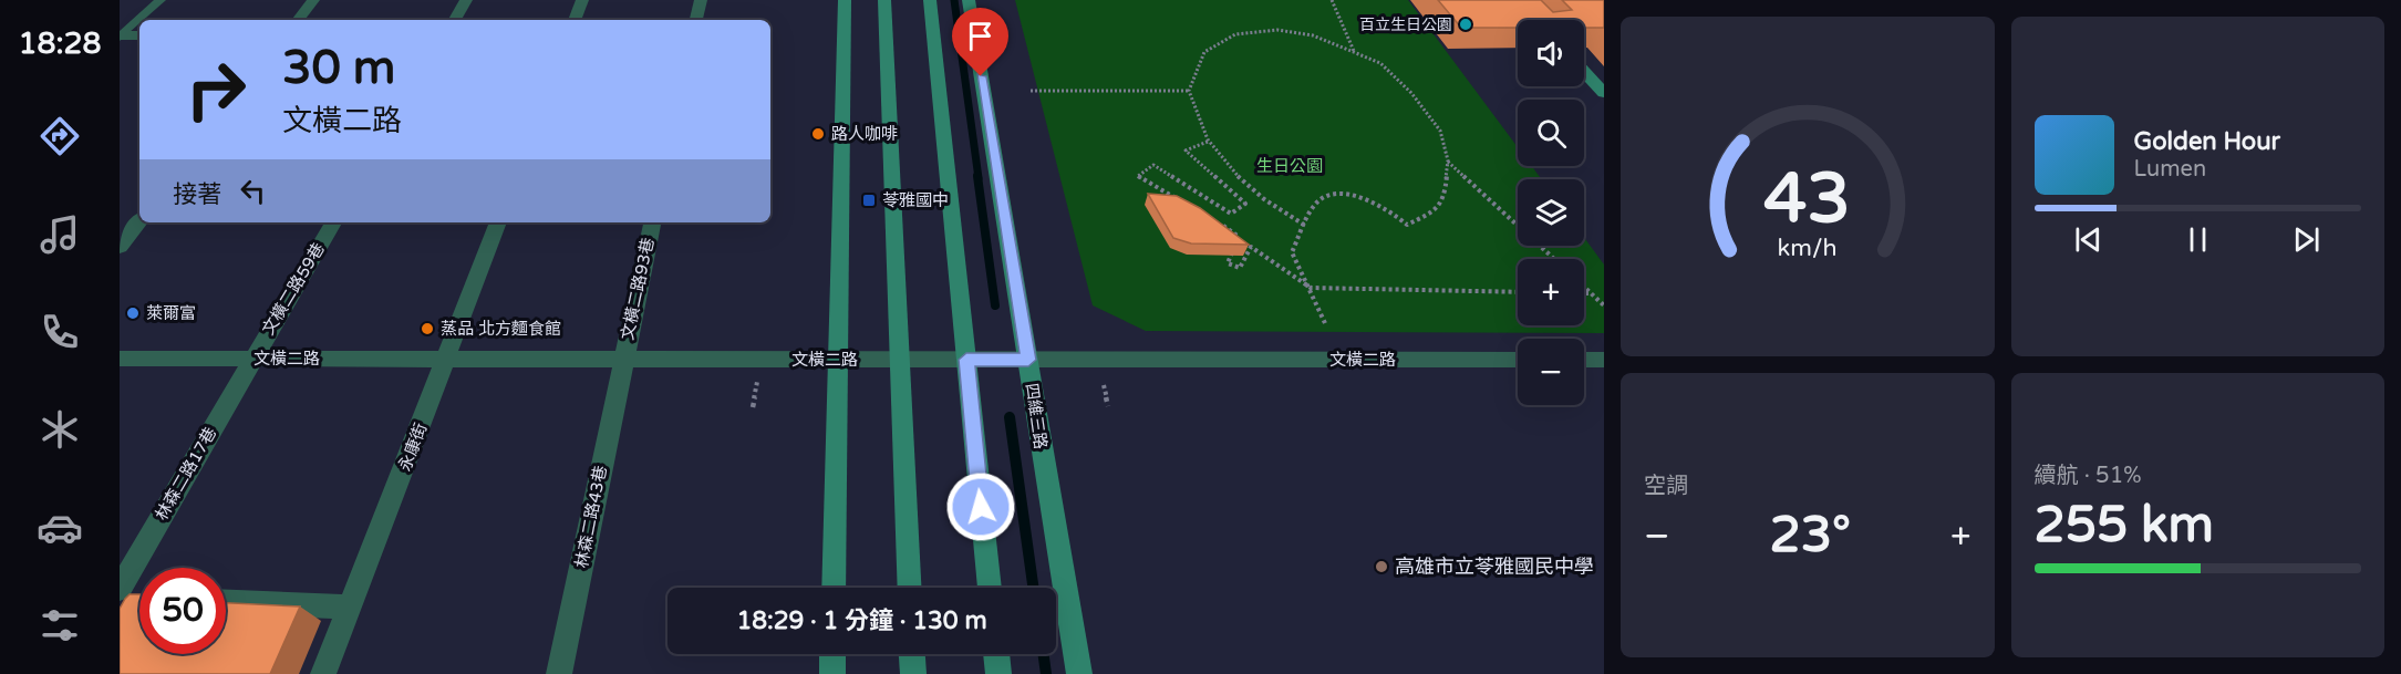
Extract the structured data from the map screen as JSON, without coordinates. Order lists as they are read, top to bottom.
{
  "streets": {
    "street": [
      "文橫二路59巷",
      "文橫二路93巷",
      "文橫二路",
      "四維三路",
      "永康街",
      "林森二路17巷",
      "林森二路43巷"
    ]
  },
  "crossings": [
    ["文橫二路59巷", "文橫二路"],
    ["文橫二路59巷", "林森二路17巷"],
    ["文橫二路93巷", "文橫二路"],
    ["文橫二路93巷", "林森二路43巷"],
    ["文橫二路", "四維三路"],
    ["文橫二路", "永康街"],
    ["文橫二路", "林森二路17巷"],
    ["文橫二路", "林森二路43巷"]
  ],
  "parks": ["生日公園"],
  "places": {
    "other": [
      "百立生日公園",
      "路人咖啡",
      "萊爾富",
      "蒸品 北方麵食館",
      "高雄市立苓雅國民中學"
    ],
    "transit": ["苓雅國中"]
  },
  "page": {
    "tabs": "18:28",
    "map_buttons": ["+", "−"],
    "turn": ["30 m", "文橫二路"],
    "song": ["Golden Hour", "Lumen"],
    "then": "接著",
    "tile": [
      "空調",
      ["續航 · 51%", "255 km"]
    ],
    "heat": ["−", "23°", "+"],
    "limit": "50",
    "trip": "18:29 · 1 分鐘 · 130 m",
    "gauge": ["43", "km/h"]
  }
}
